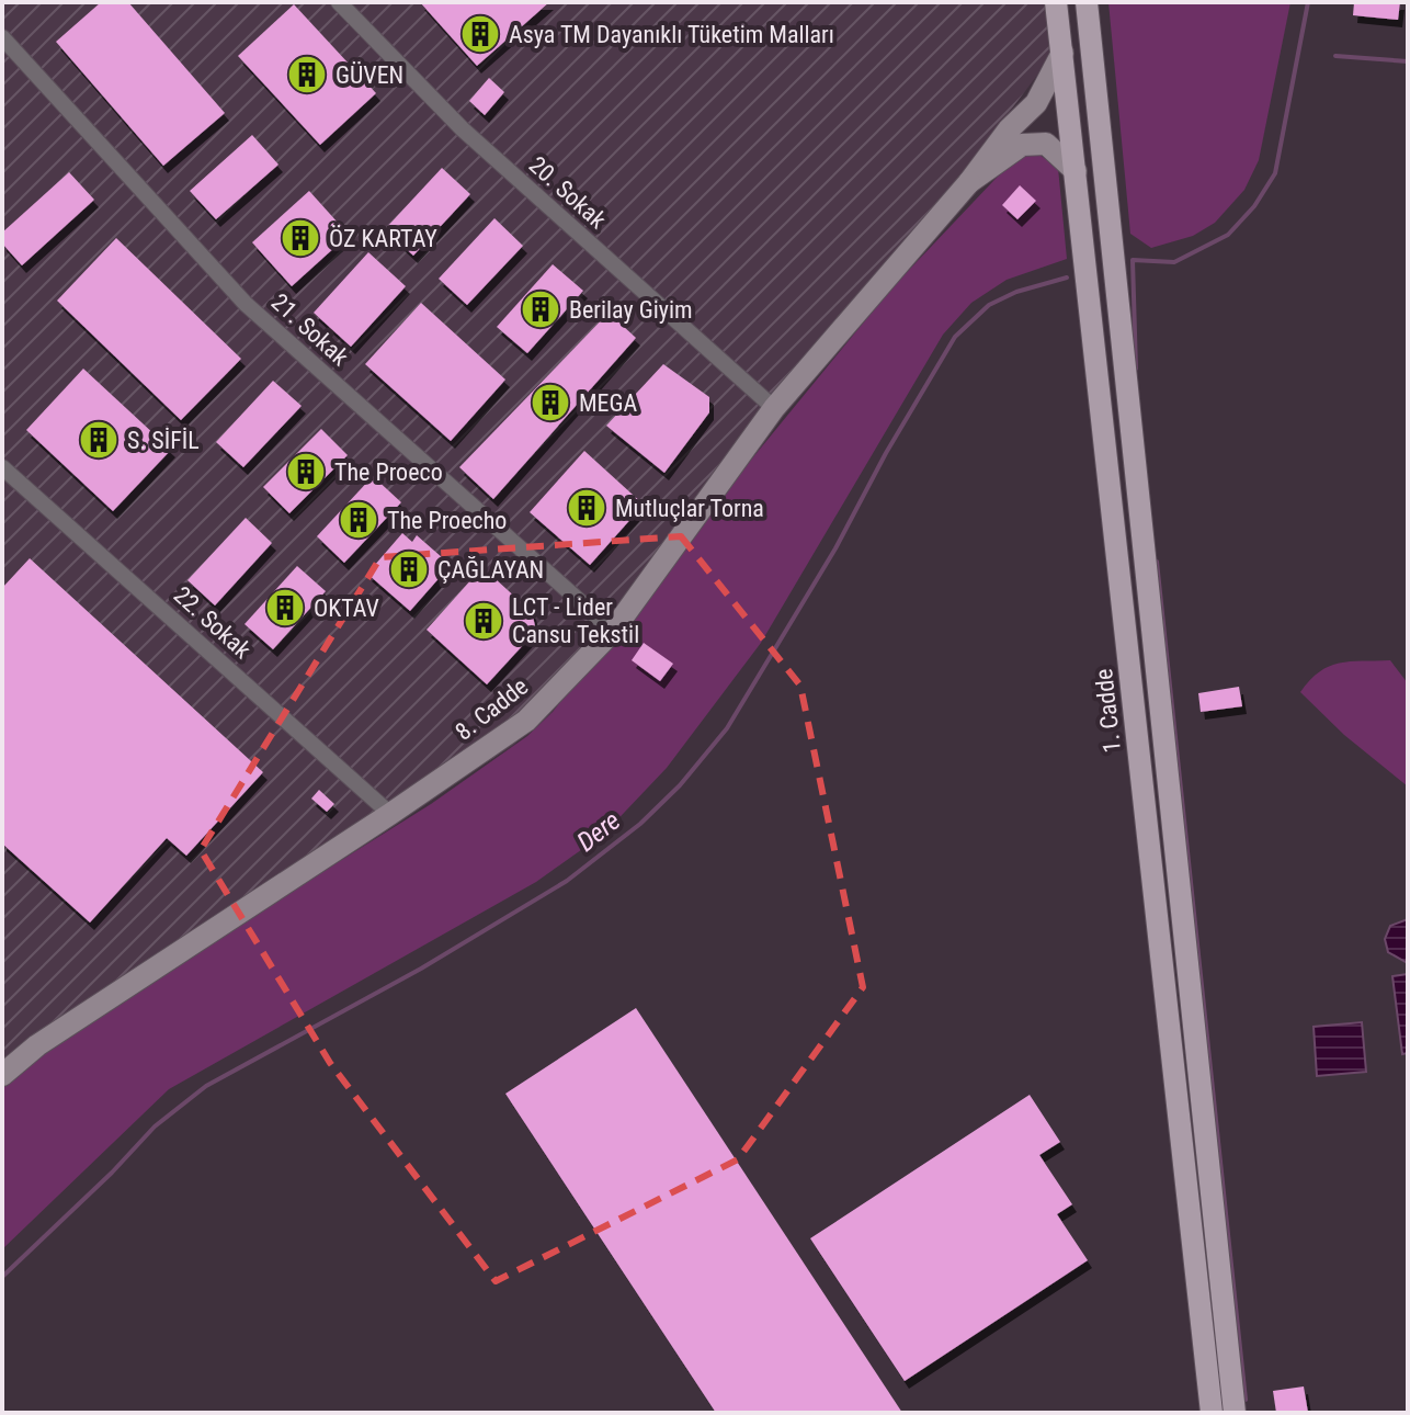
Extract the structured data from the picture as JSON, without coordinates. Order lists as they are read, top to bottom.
{
  "streets": {
    "main road": ["1. Cadde"],
    "street": [
      "20. Sokak",
      "21. Sokak",
      "22. Sokak",
      "8. Cadde"
    ]
  },
  "crossings": [
    ["20. Sokak", "8. Cadde"],
    ["21. Sokak", "8. Cadde"],
    ["22. Sokak", "8. Cadde"],
    ["8. Cadde", "1. Cadde"]
  ],
  "water": ["Dere"],
  "places": {
    "building": [
      "Asya TM Dayanıklı Tüketim Malları",
      "GÜVEN",
      "ÖZ KARTAY",
      "Berilay Giyim",
      "MEGA",
      "S. SİFİL",
      "The Proeco",
      "Mutluçlar Torna",
      "The Proecho",
      "ÇAĞLAYAN",
      "OKTAV",
      "LCT - Lider Cansu Tekstil"
    ]
  }
}
